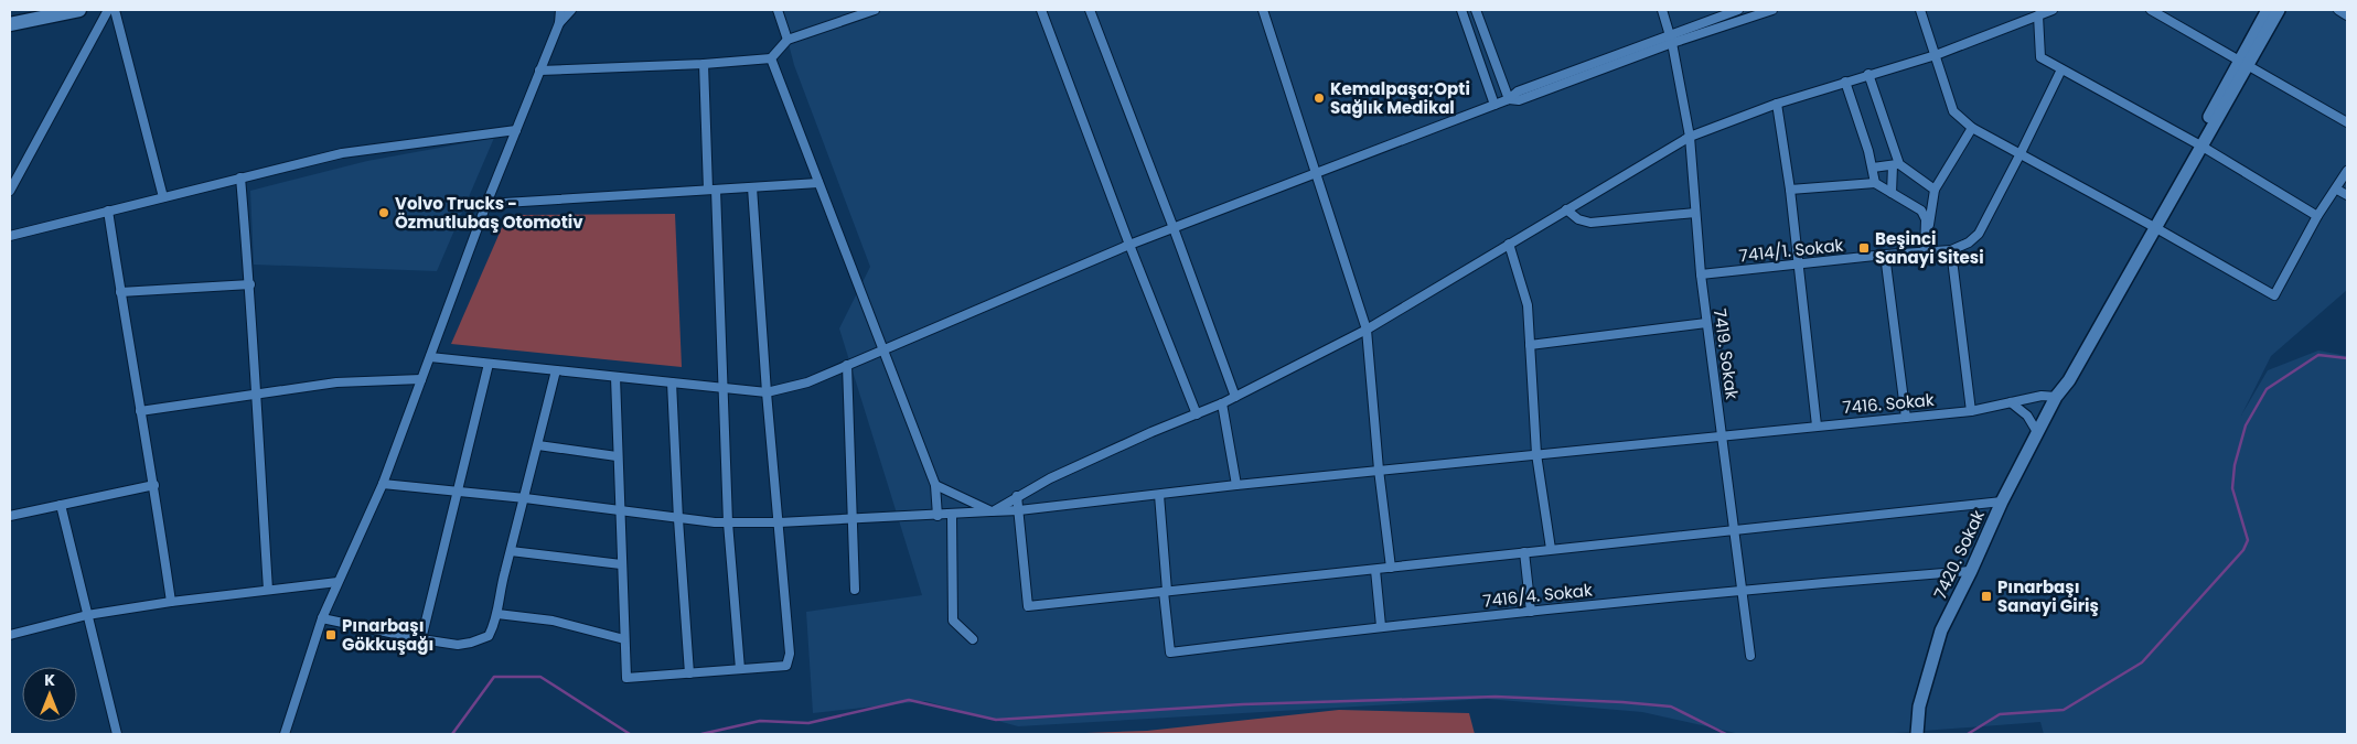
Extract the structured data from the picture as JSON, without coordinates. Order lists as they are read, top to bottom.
{
  "streets": {
    "street": [
      "7414/1. Sokak",
      "7419. Sokak",
      "7416. Sokak",
      "7420. Sokak",
      "7416/4. Sokak"
    ]
  },
  "crossings": [
    ["7414/1. Sokak", "7419. Sokak"],
    ["7419. Sokak", "7416. Sokak"],
    ["7419. Sokak", "7416/4. Sokak"],
    ["7416. Sokak", "7420. Sokak"],
    ["7420. Sokak", "7416/4. Sokak"]
  ],
  "places": {
    "other": ["Kemalpaşa;Opti Sağlık Medikal", "Volvo Trucks - Özmutlubaş Otomotiv"],
    "transit": ["Beşinci Sanayi Sitesi", "Pınarbaşı Sanayi Giriş", "Pınarbaşı Gökkuşağı"]
  },
  "north": "top"
}
